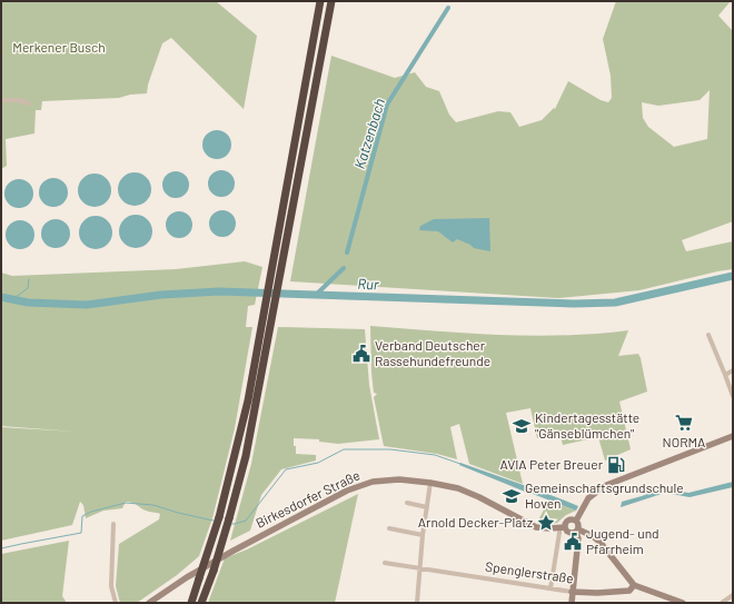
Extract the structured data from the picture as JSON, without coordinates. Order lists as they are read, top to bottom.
{
  "streets": {
    "main road": ["Birkesdorfer Straße", "Spenglerstraße"]
  },
  "water": ["Katzenbach", "Rur"],
  "parks": ["Merkener Busch"],
  "places": {
    "public building": ["Verband Deutscher Rassehundefreunde", "Jugend- und Pfarrheim"],
    "supermarket": ["NORMA"],
    "school or university": ["Kindertagesstätte \"Gänseblümchen\"", "Gemeinschaftsgrundschule Hoven"],
    "fuel station": ["AVIA Peter Breuer"],
    "place": ["Arnold Decker-Platz"]
  }
}
